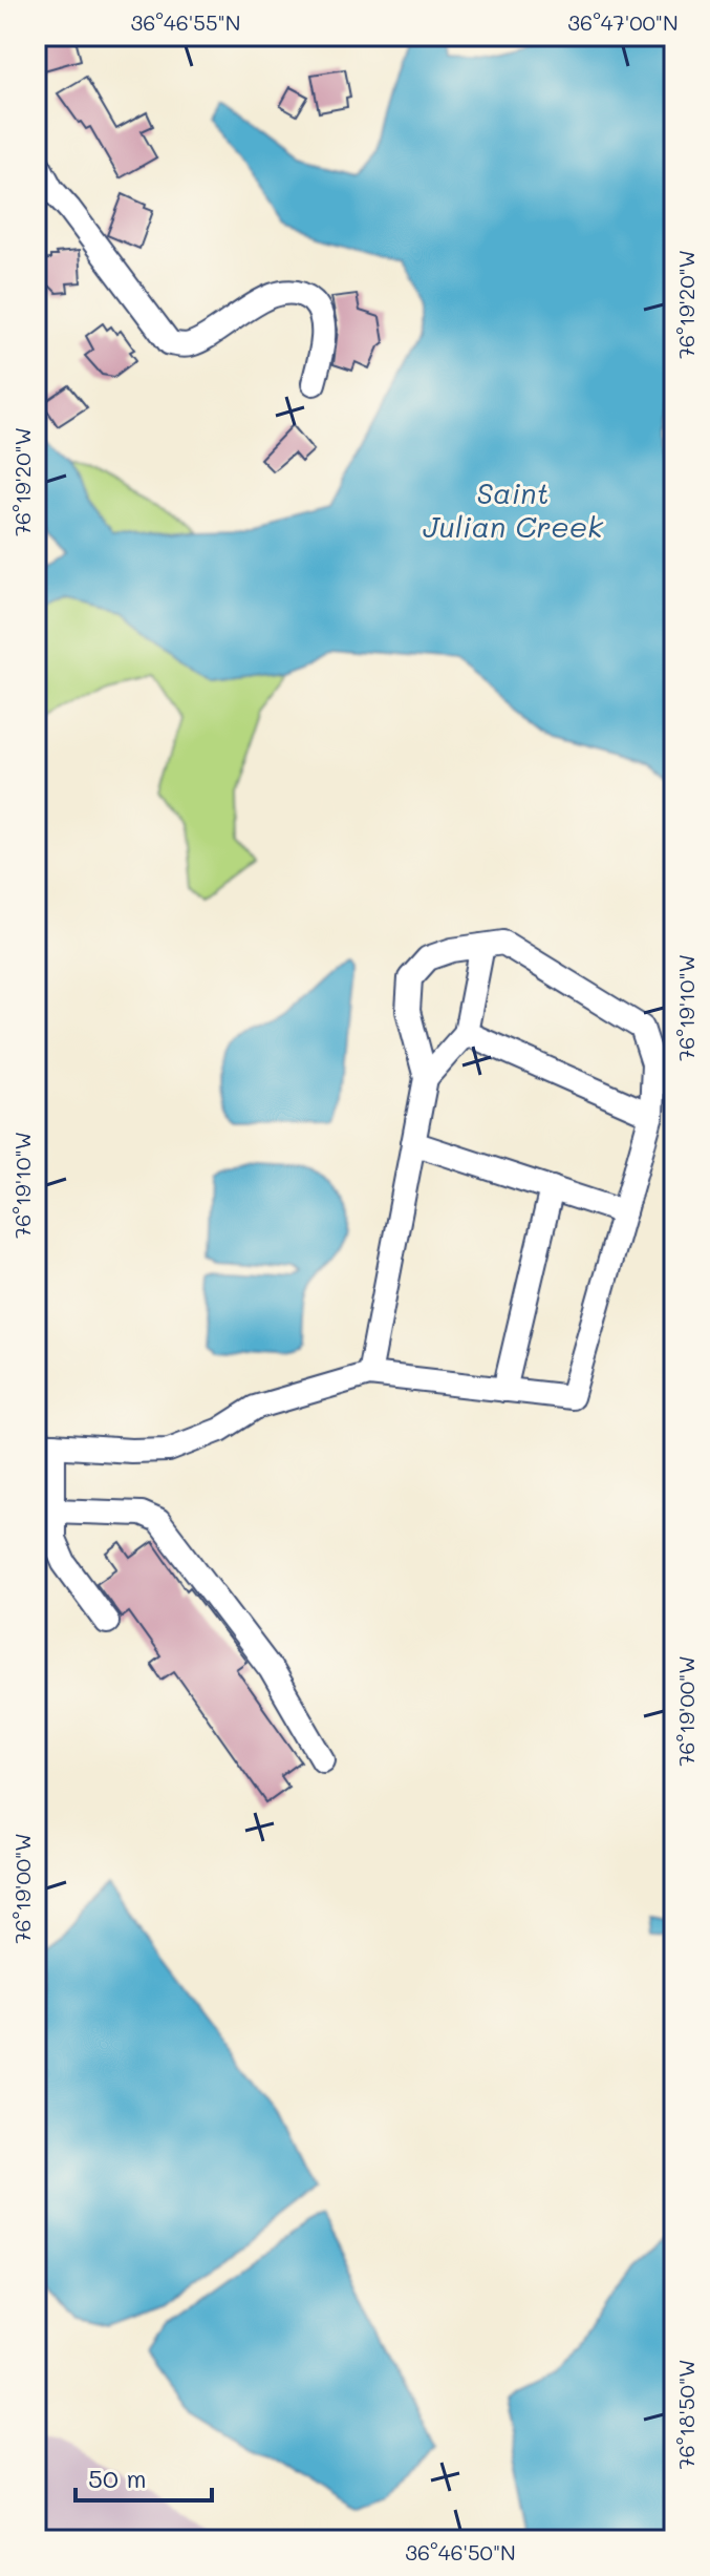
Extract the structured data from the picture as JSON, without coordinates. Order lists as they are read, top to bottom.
{
  "water": ["Saint Julian Creek"],
  "scale_bar": "50 m",
  "coordinates": [
    "36°46'55\"N",
    "36°47'00\"N",
    "76°19'20\"W",
    "76°19'10\"W",
    "76°19'00\"W",
    "76°18'50\"W",
    "36°46'50\"N"
  ]
}
